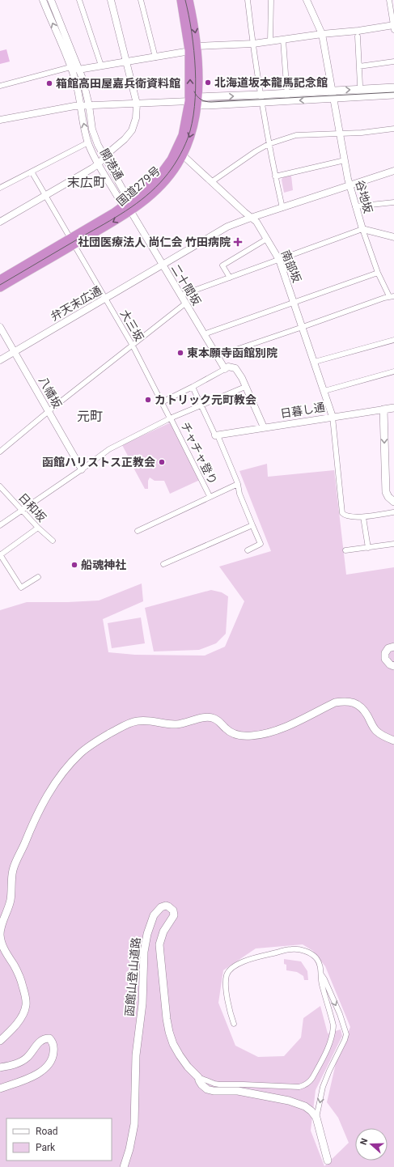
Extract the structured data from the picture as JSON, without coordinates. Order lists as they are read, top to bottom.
{
  "streets": {
    "highway": ["国道279号"],
    "main road": ["日暮し通", "函館山登山道路"],
    "street": [
      "開港通",
      "谷地坂",
      "南部坂",
      "二十間坂",
      "弁天末広通",
      "大三坂",
      "八幡坂",
      "チャチャ登り",
      "日和坂"
    ]
  },
  "crossings": [
    ["開港通", "国道279号"],
    ["開港通", "二十間坂"],
    ["国道279号", "南部坂"],
    ["国道279号", "二十間坂"],
    ["国道279号", "大三坂"],
    ["谷地坂", "弁天末広通"],
    ["南部坂", "弁天末広通"],
    ["南部坂", "日暮し通"],
    ["二十間坂", "弁天末広通"],
    ["弁天末広通", "大三坂"],
    ["弁天末広通", "八幡坂"],
    ["大三坂", "チャチャ登り"]
  ],
  "districts": ["末広町", "元町"],
  "places": {
    "other": [
      "北海道坂本龍馬記念館",
      "箱館高田屋嘉兵衛資料館",
      "東本願寺函館別院",
      "カトリック元町教会",
      "函館ハリストス正教会",
      "船魂神社"
    ],
    "health": ["社団医療法人 尚仁会 竹田病院"]
  },
  "legend": ["Road", "Park"],
  "north": "left"
}
